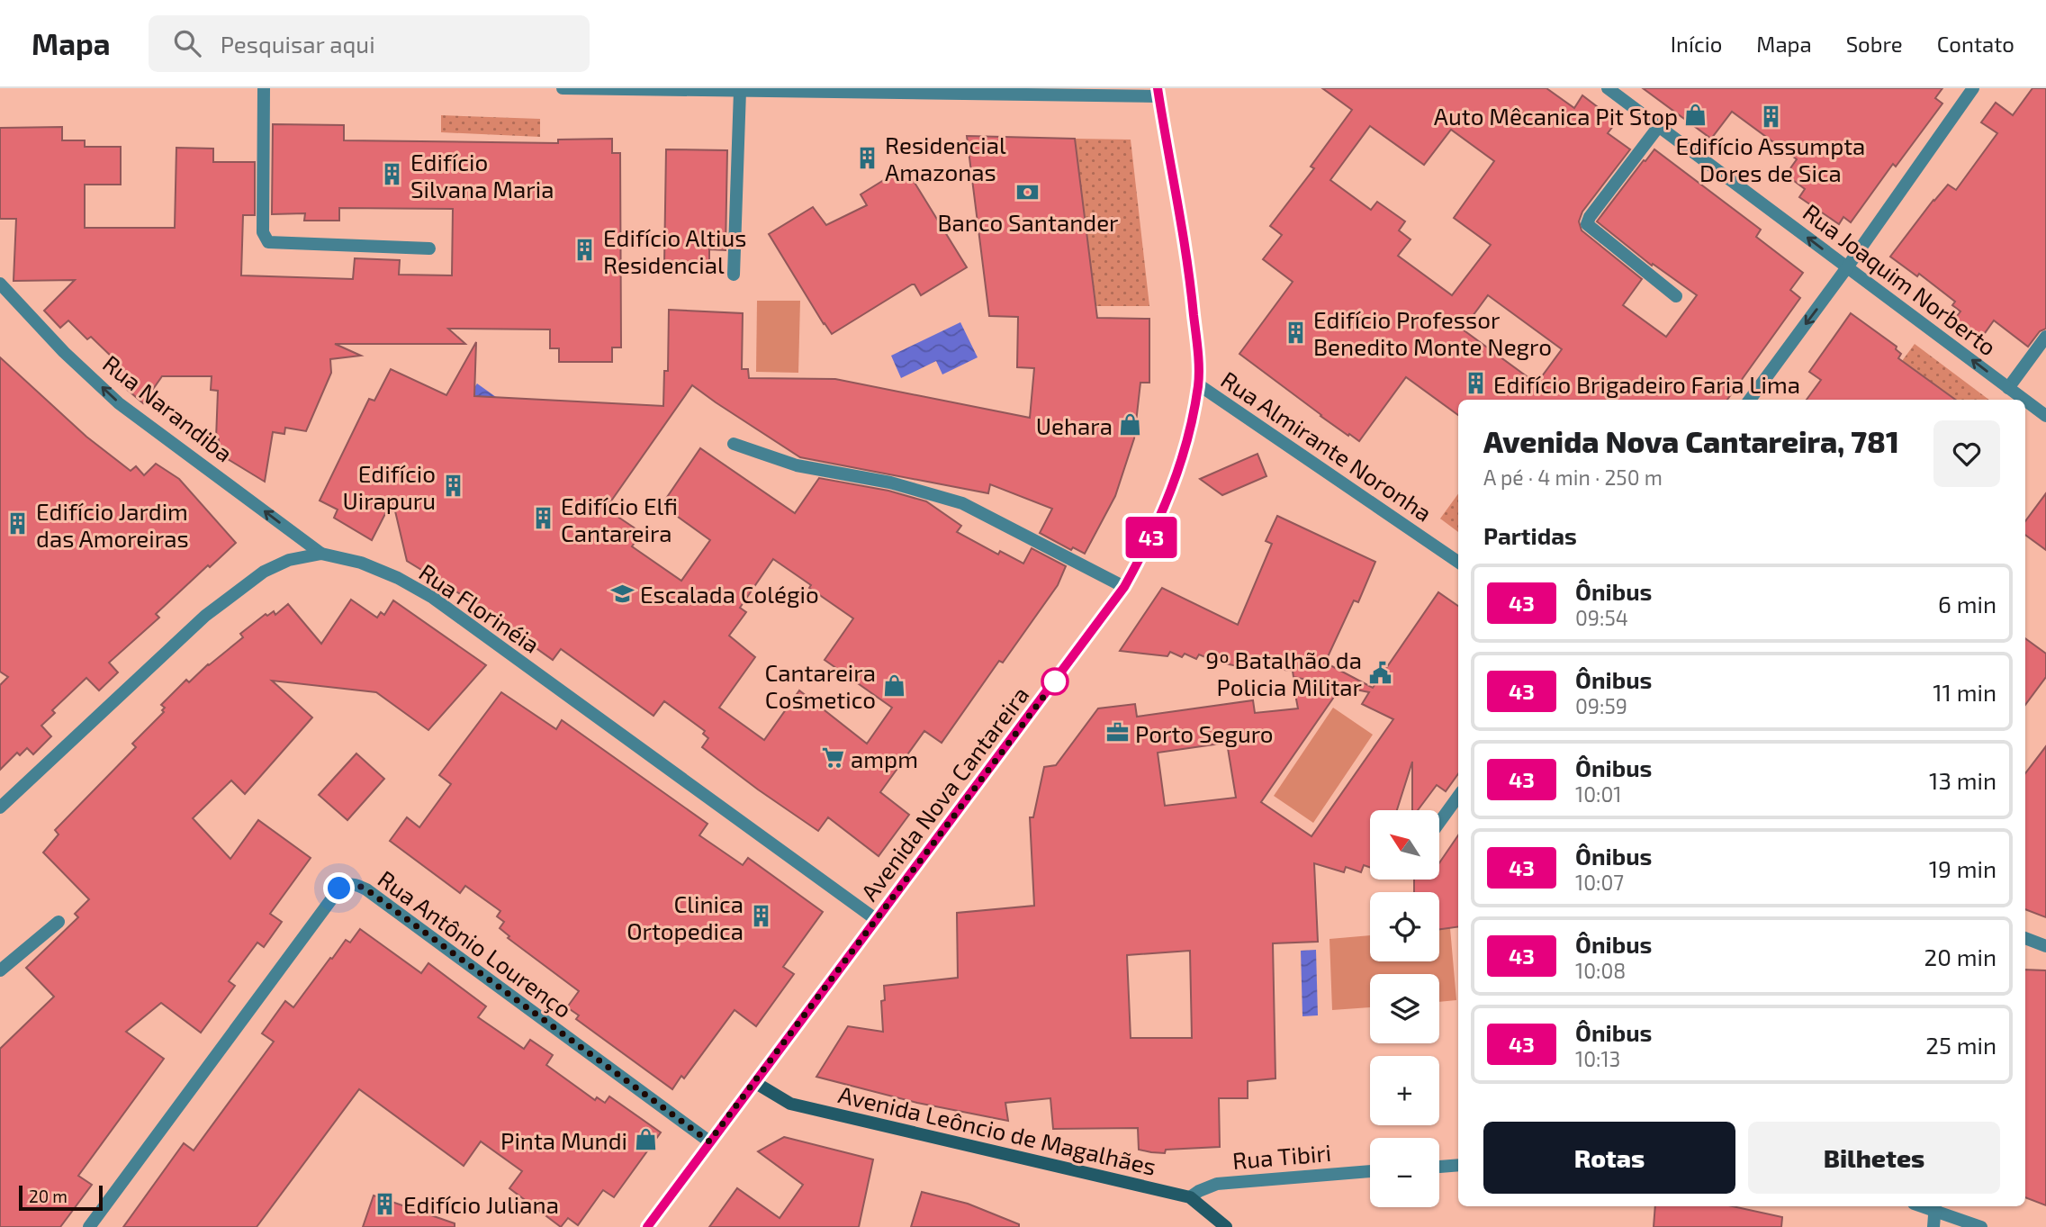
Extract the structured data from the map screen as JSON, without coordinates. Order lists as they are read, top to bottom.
{
  "streets": {
    "main road": ["Avenida Nova Cantareira", "Avenida Leôncio de Magalhães"],
    "street": [
      "Rua Joaquim Norberto",
      "Rua Narandiba",
      "Rua Almirante Noronha",
      "Rua Florinéia",
      "Rua Antônio Lourenço",
      "Rua Tibiri"
    ]
  },
  "crossings": [
    ["Rua Narandiba", "Rua Florinéia"],
    ["Rua Almirante Noronha", "Avenida Nova Cantareira"],
    ["Rua Florinéia", "Avenida Nova Cantareira"],
    ["Avenida Nova Cantareira", "Rua Antônio Lourenço"],
    ["Avenida Nova Cantareira", "Avenida Leôncio de Magalhães"],
    ["Avenida Leôncio de Magalhães", "Rua Tibiri"]
  ],
  "one_way": ["Rua Joaquim Norberto", "Rua Narandiba"],
  "places": {
    "shop": [
      "Auto Mêcanica Pit Stop",
      "Uehara",
      "Cantareira Cosmetico",
      "Pinta Mundi"
    ],
    "building": [
      "Edifício Assumpta Dores de Sica",
      "Residencial Amazonas",
      "Edifício Silvana Maria",
      "Edifício Altius Residencial",
      "Edifício Professor Benedito Monte Negro",
      "Edifício Brigadeiro Faria Lima",
      "Edifício Uirapuru",
      "Edifício Elfi Cantareira",
      "Edifício Jardim das Amoreiras",
      "Clinica Ortopedica",
      "Edifício Juliana"
    ],
    "bank": ["Banco Santander"],
    "school or university": ["Escalada Colégio"],
    "public building": ["9º Batalhão da Policia Militar"],
    "office": ["Porto Seguro"],
    "supermarket": ["ampm"]
  },
  "lines": ["bus line 43"],
  "scale_bar": "20 m",
  "north": "top left",
  "page": {
    "header": "Mapa",
    "search": "Pesquisar aqui",
    "nav": [
      "Início",
      "Mapa",
      "Sobre",
      "Contato"
    ],
    "on_map": "43",
    "heading": [
      ["Avenida Nova Cantareira, 781", "A pé · 4 min · 250 m"],
      "Partidas"
    ],
    "list": [
      {
        "mark": "43",
        "name": "Ônibus",
        "note": "09:54",
        "value": "6 min"
      },
      {
        "mark": "43",
        "name": "Ônibus",
        "note": "09:59",
        "value": "11 min"
      },
      {
        "mark": "43",
        "name": "Ônibus",
        "note": "10:01",
        "value": "13 min"
      },
      {
        "mark": "43",
        "name": "Ônibus",
        "note": "10:07",
        "value": "19 min"
      },
      {
        "mark": "43",
        "name": "Ônibus",
        "note": "10:08",
        "value": "20 min"
      },
      {
        "mark": "43",
        "name": "Ônibus",
        "note": "10:13",
        "value": "25 min"
      }
    ],
    "map_buttons": ["+", "−"],
    "buttons": ["Rotas", "Bilhetes"],
    "scale": "20 m"
  }
}
